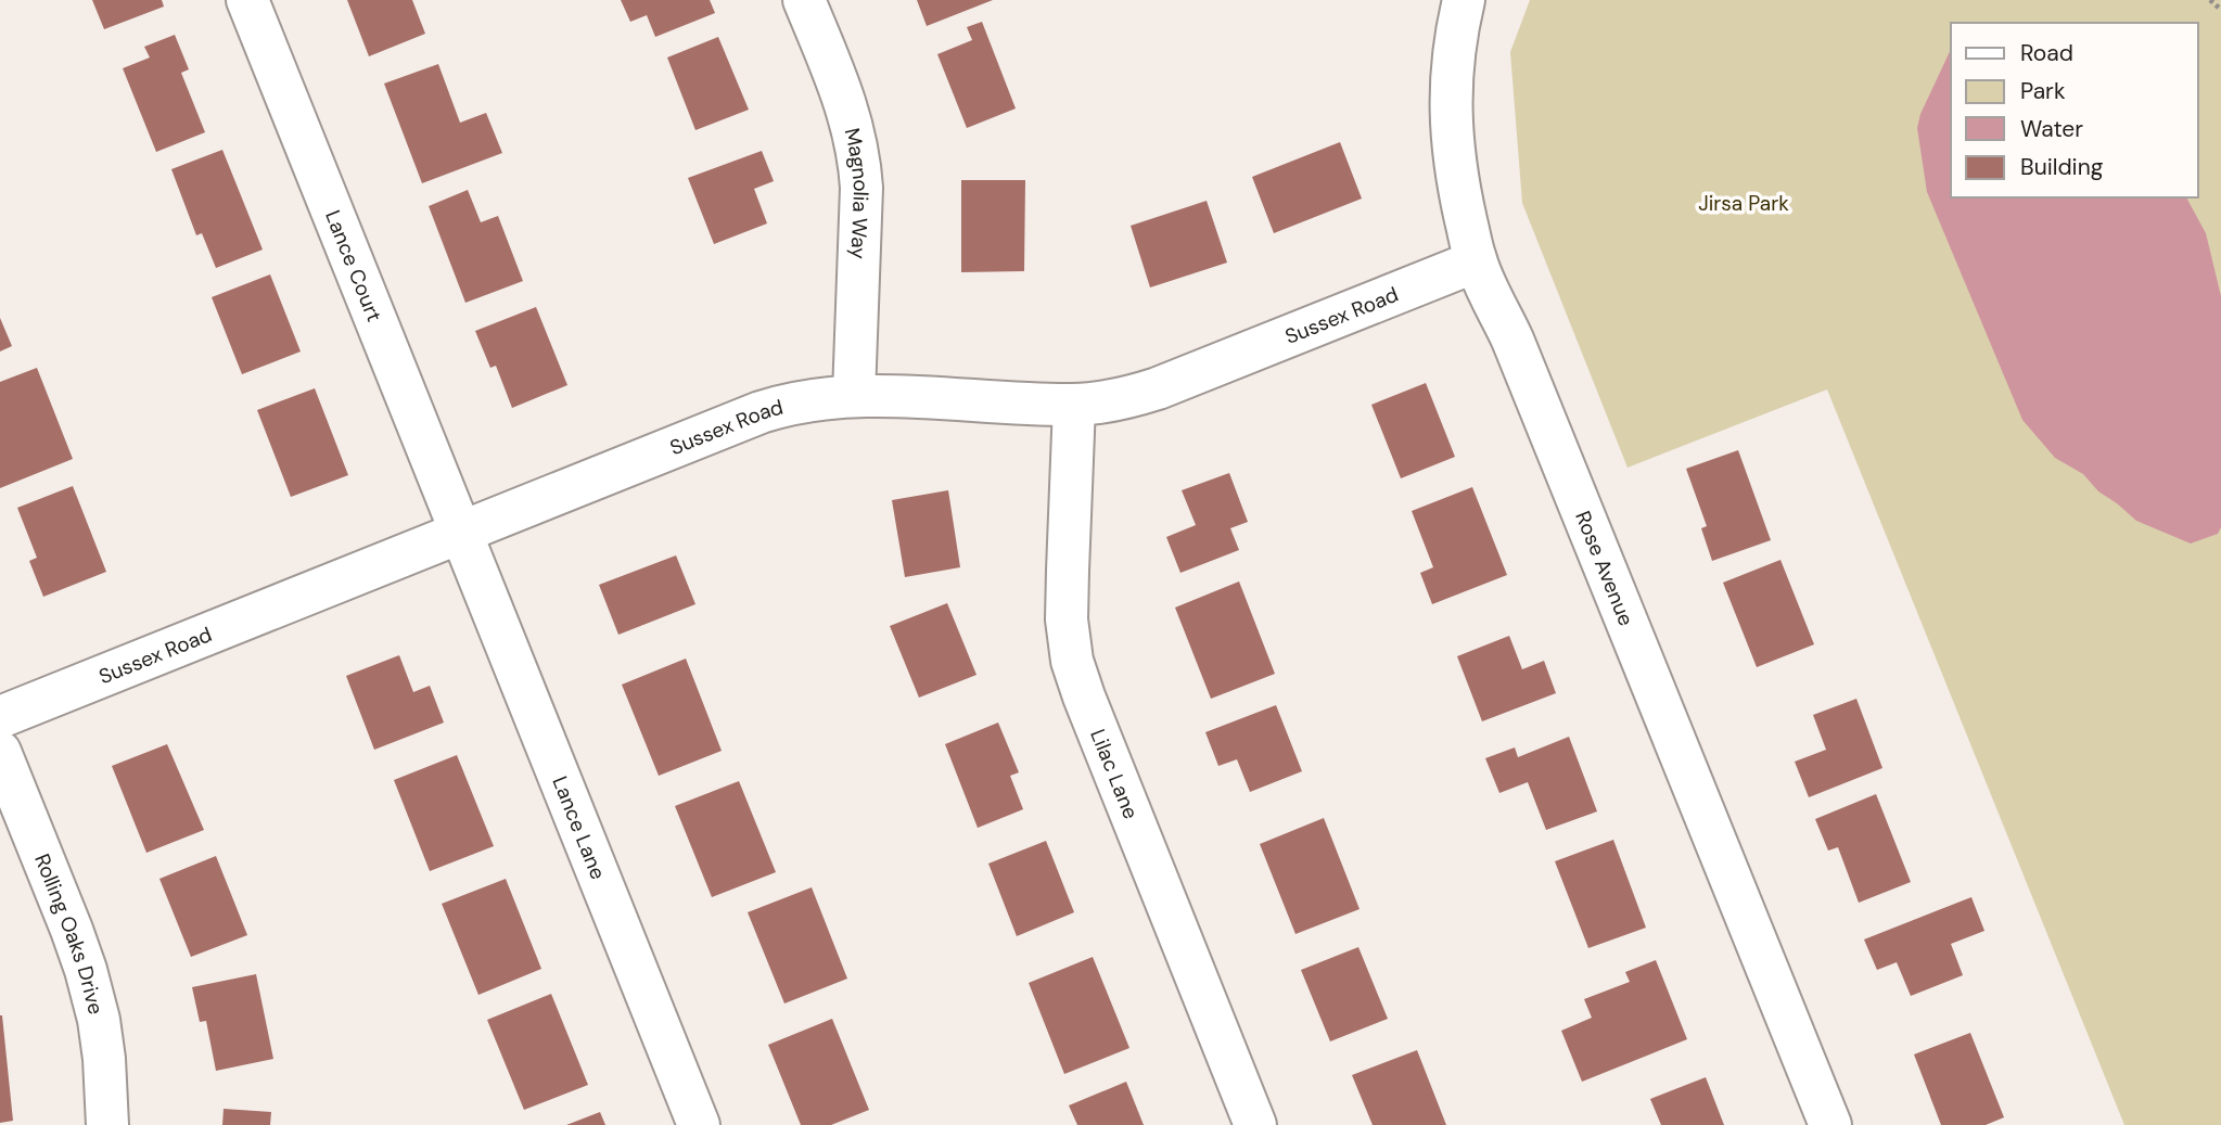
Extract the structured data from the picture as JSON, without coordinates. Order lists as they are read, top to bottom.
{
  "streets": {
    "street": [
      "Magnolia Way",
      "Lance Court",
      "Sussex Road",
      "Rose Avenue",
      "Lilac Lane",
      "Lance Lane",
      "Rolling Oaks Drive"
    ]
  },
  "crossings": [
    ["Magnolia Way", "Sussex Road"],
    ["Lance Court", "Sussex Road"],
    ["Lance Court", "Lance Lane"],
    ["Sussex Road", "Rose Avenue"],
    ["Sussex Road", "Lilac Lane"],
    ["Sussex Road", "Lance Lane"]
  ],
  "parks": ["Jirsa Park"],
  "legend": [
    "Road",
    "Park",
    "Water",
    "Building"
  ]
}
